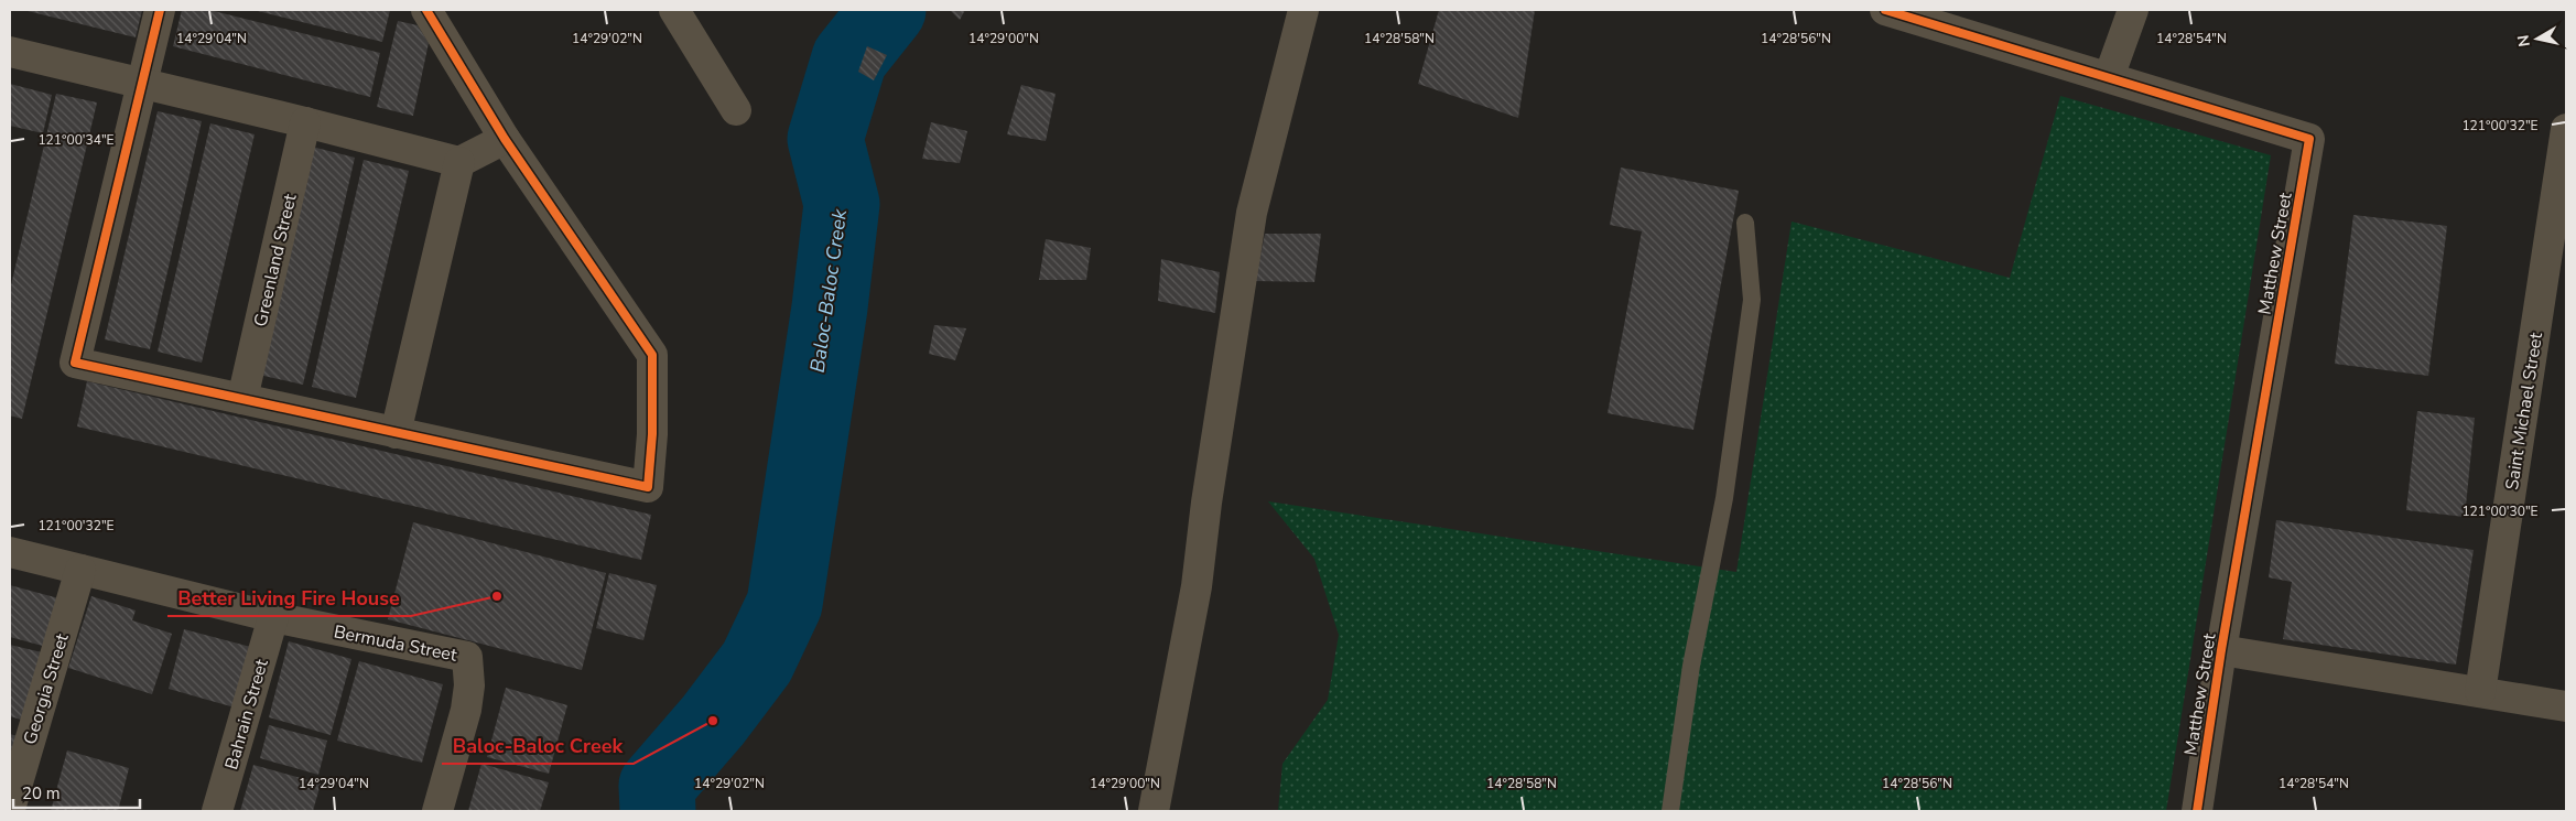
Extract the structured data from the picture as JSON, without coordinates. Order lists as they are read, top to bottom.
{
  "streets": {
    "street": [
      "Matthew Street",
      "Greenland Street",
      "Saint Michael Street",
      "Bermuda Street",
      "Georgia Street",
      "Bahrain Street"
    ]
  },
  "crossings": [
    ["Bermuda Street", "Georgia Street"],
    ["Bermuda Street", "Bahrain Street"]
  ],
  "water": ["Baloc-Baloc Creek"],
  "places": ["Better Living Fire House", "Baloc-Baloc Creek"],
  "scale_bar": "20 m",
  "north": "left",
  "coordinates": [
    "14°29'04\"N",
    "14°29'02\"N",
    "14°29'00\"N",
    "14°28'58\"N",
    "14°28'56\"N",
    "14°28'54\"N",
    "121°00'32\"E",
    "121°00'34\"E",
    "121°00'30\"E"
  ]
}
